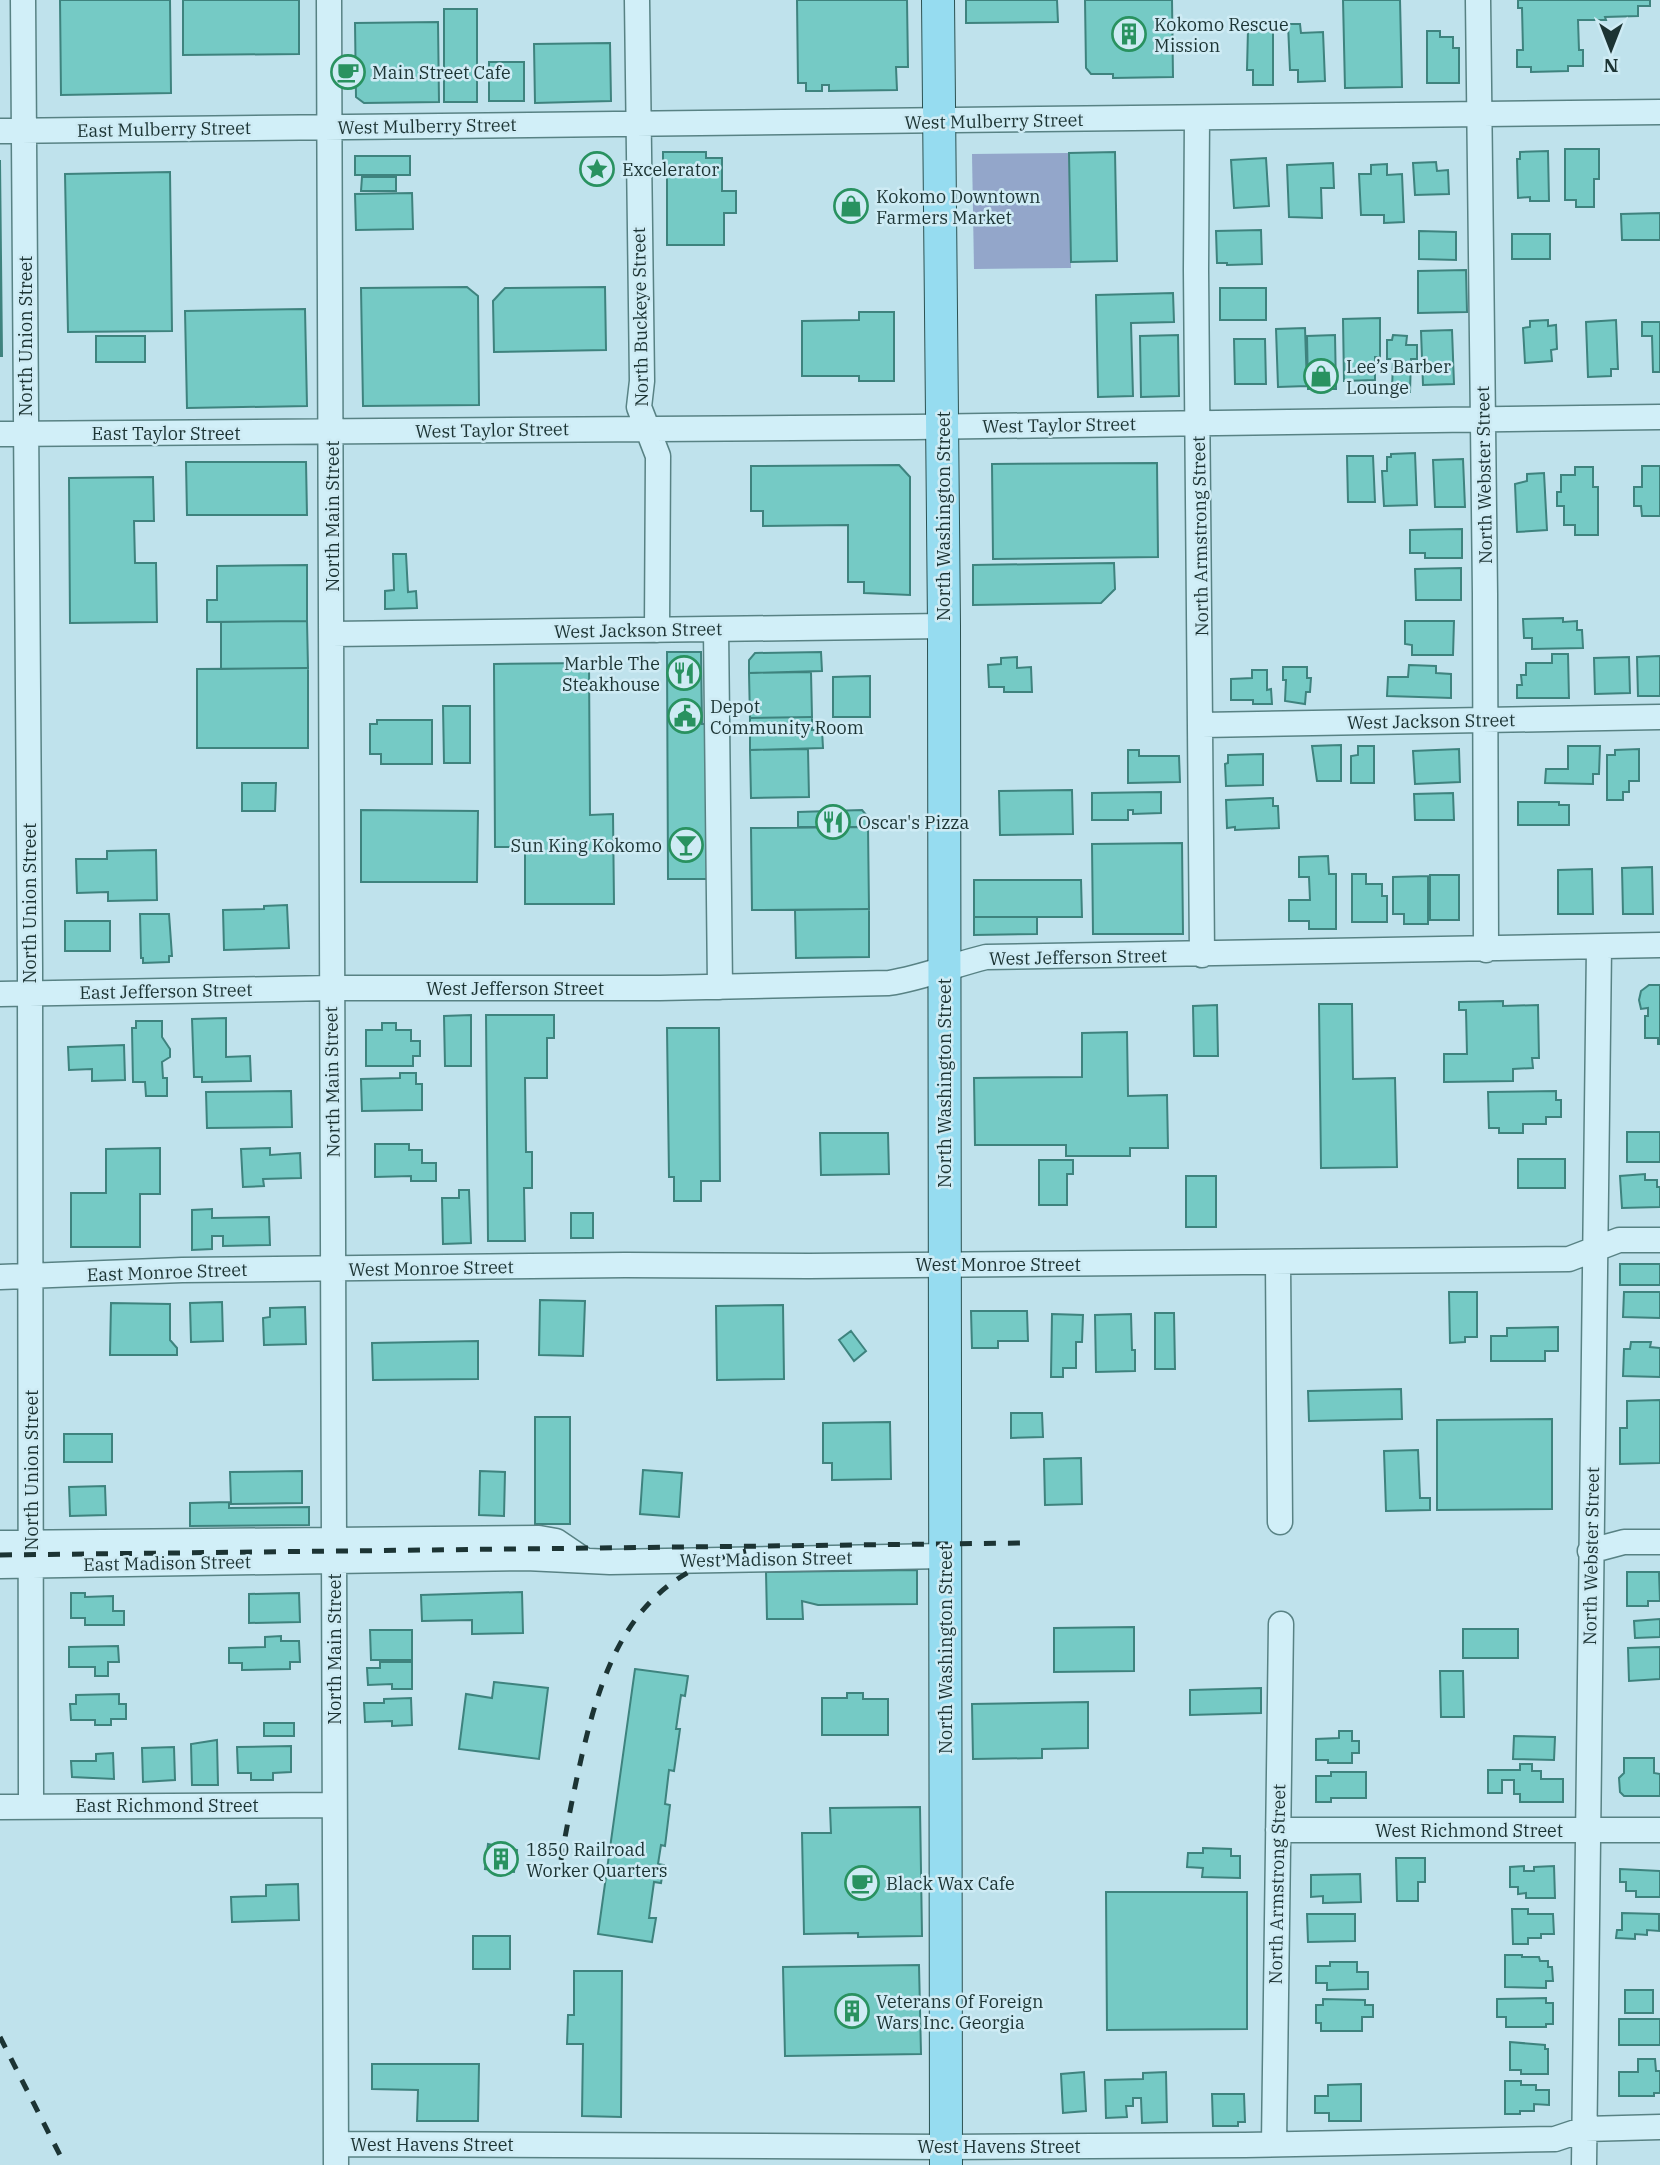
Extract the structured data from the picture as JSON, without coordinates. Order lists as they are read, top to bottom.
{
  "streets": {
    "main road": ["North Washington Street"],
    "street": [
      "West Mulberry Street",
      "East Mulberry Street",
      "North Buckeye Street",
      "North Union Street",
      "West Taylor Street",
      "East Taylor Street",
      "North Webster Street",
      "North Main Street",
      "North Armstrong Street",
      "West Jackson Street",
      "West Jefferson Street",
      "East Jefferson Street",
      "West Monroe Street",
      "East Monroe Street",
      "West Madison Street",
      "East Madison Street",
      "East Richmond Street",
      "West Richmond Street",
      "West Havens Street"
    ]
  },
  "crossings": [
    ["West Mulberry Street", "East Mulberry Street"],
    ["West Mulberry Street", "North Buckeye Street"],
    ["West Mulberry Street", "North Webster Street"],
    ["West Mulberry Street", "North Main Street"],
    ["West Mulberry Street", "North Washington Street"],
    ["West Mulberry Street", "North Armstrong Street"],
    ["East Mulberry Street", "North Union Street"],
    ["East Mulberry Street", "North Main Street"],
    ["North Buckeye Street", "West Taylor Street"],
    ["North Buckeye Street", "West Jackson Street"],
    ["North Union Street", "East Taylor Street"],
    ["North Union Street", "East Jefferson Street"],
    ["North Union Street", "East Monroe Street"],
    ["North Union Street", "East Madison Street"],
    ["North Union Street", "East Richmond Street"],
    ["West Taylor Street", "East Taylor Street"],
    ["West Taylor Street", "North Webster Street"],
    ["West Taylor Street", "North Main Street"],
    ["West Taylor Street", "North Washington Street"],
    ["West Taylor Street", "North Armstrong Street"],
    ["East Taylor Street", "North Main Street"],
    ["North Webster Street", "West Jackson Street"],
    ["North Webster Street", "West Jefferson Street"],
    ["North Webster Street", "West Monroe Street"],
    ["North Webster Street", "West Richmond Street"],
    ["North Webster Street", "West Havens Street"],
    ["North Main Street", "West Jackson Street"],
    ["North Main Street", "West Jefferson Street"],
    ["North Main Street", "East Jefferson Street"],
    ["North Main Street", "West Monroe Street"],
    ["North Main Street", "East Monroe Street"],
    ["North Main Street", "West Madison Street"],
    ["North Main Street", "East Madison Street"],
    ["North Main Street", "East Richmond Street"],
    ["North Main Street", "West Havens Street"],
    ["North Washington Street", "West Jackson Street"],
    ["North Washington Street", "West Jefferson Street"],
    ["North Washington Street", "West Monroe Street"],
    ["North Washington Street", "West Madison Street"],
    ["North Washington Street", "West Havens Street"],
    ["North Armstrong Street", "West Jackson Street"],
    ["North Armstrong Street", "West Jefferson Street"],
    ["North Armstrong Street", "West Richmond Street"],
    ["North Armstrong Street", "West Havens Street"],
    ["West Jefferson Street", "East Jefferson Street"],
    ["West Monroe Street", "East Monroe Street"],
    ["West Madison Street", "East Madison Street"]
  ],
  "places": {
    "building": ["Kokomo Rescue Mission", "1850 Railroad Worker Quarters", "Veterans Of Foreign Wars Inc. Georgia"],
    "cafe": ["Main Street Cafe", "Black Wax Cafe"],
    "place": ["Excelerator"],
    "shop": ["Kokomo Downtown Farmers Market", "Lee’s Barber Lounge"],
    "restaurant": ["Marble The Steakhouse", "Oscar's Pizza"],
    "public building": ["Depot Community Room"],
    "bar": ["Sun King Kokomo"]
  },
  "north": "bottom"
}
